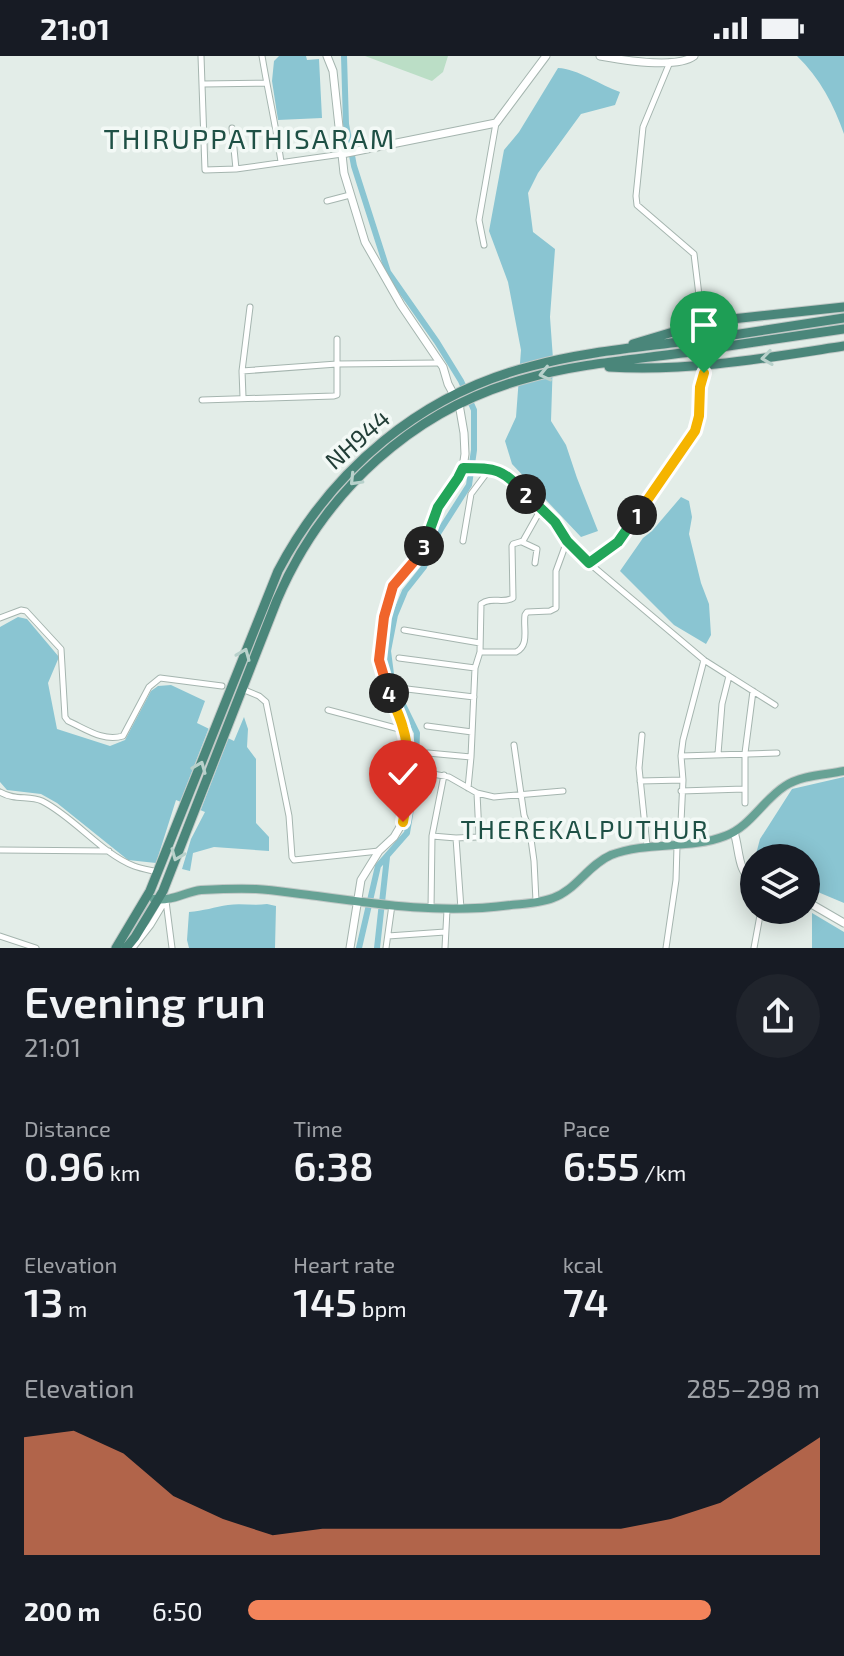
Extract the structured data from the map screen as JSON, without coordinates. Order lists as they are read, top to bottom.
{
  "streets": {
    "highway": ["NH944"]
  },
  "districts": ["THIRUPPATHISARAM", "THEREKALPUTHUR"],
  "page": {
    "status": "21:01",
    "pins": [
      "2",
      "1",
      "3",
      "4"
    ],
    "heading": ["Evening run", "21:01"],
    "stats": [
      ["Distance", "0.96 km"],
      ["Time", "6:38"],
      ["Pace", "6:55 /km"],
      ["Elevation", "13 m"],
      ["Heart rate", "145 bpm"],
      ["kcal", "74"]
    ],
    "chart": ["Elevation", "285–298 m"],
    "list": [
      {
        "name": "200 m",
        "note": "6:50"
      }
    ]
  }
}
